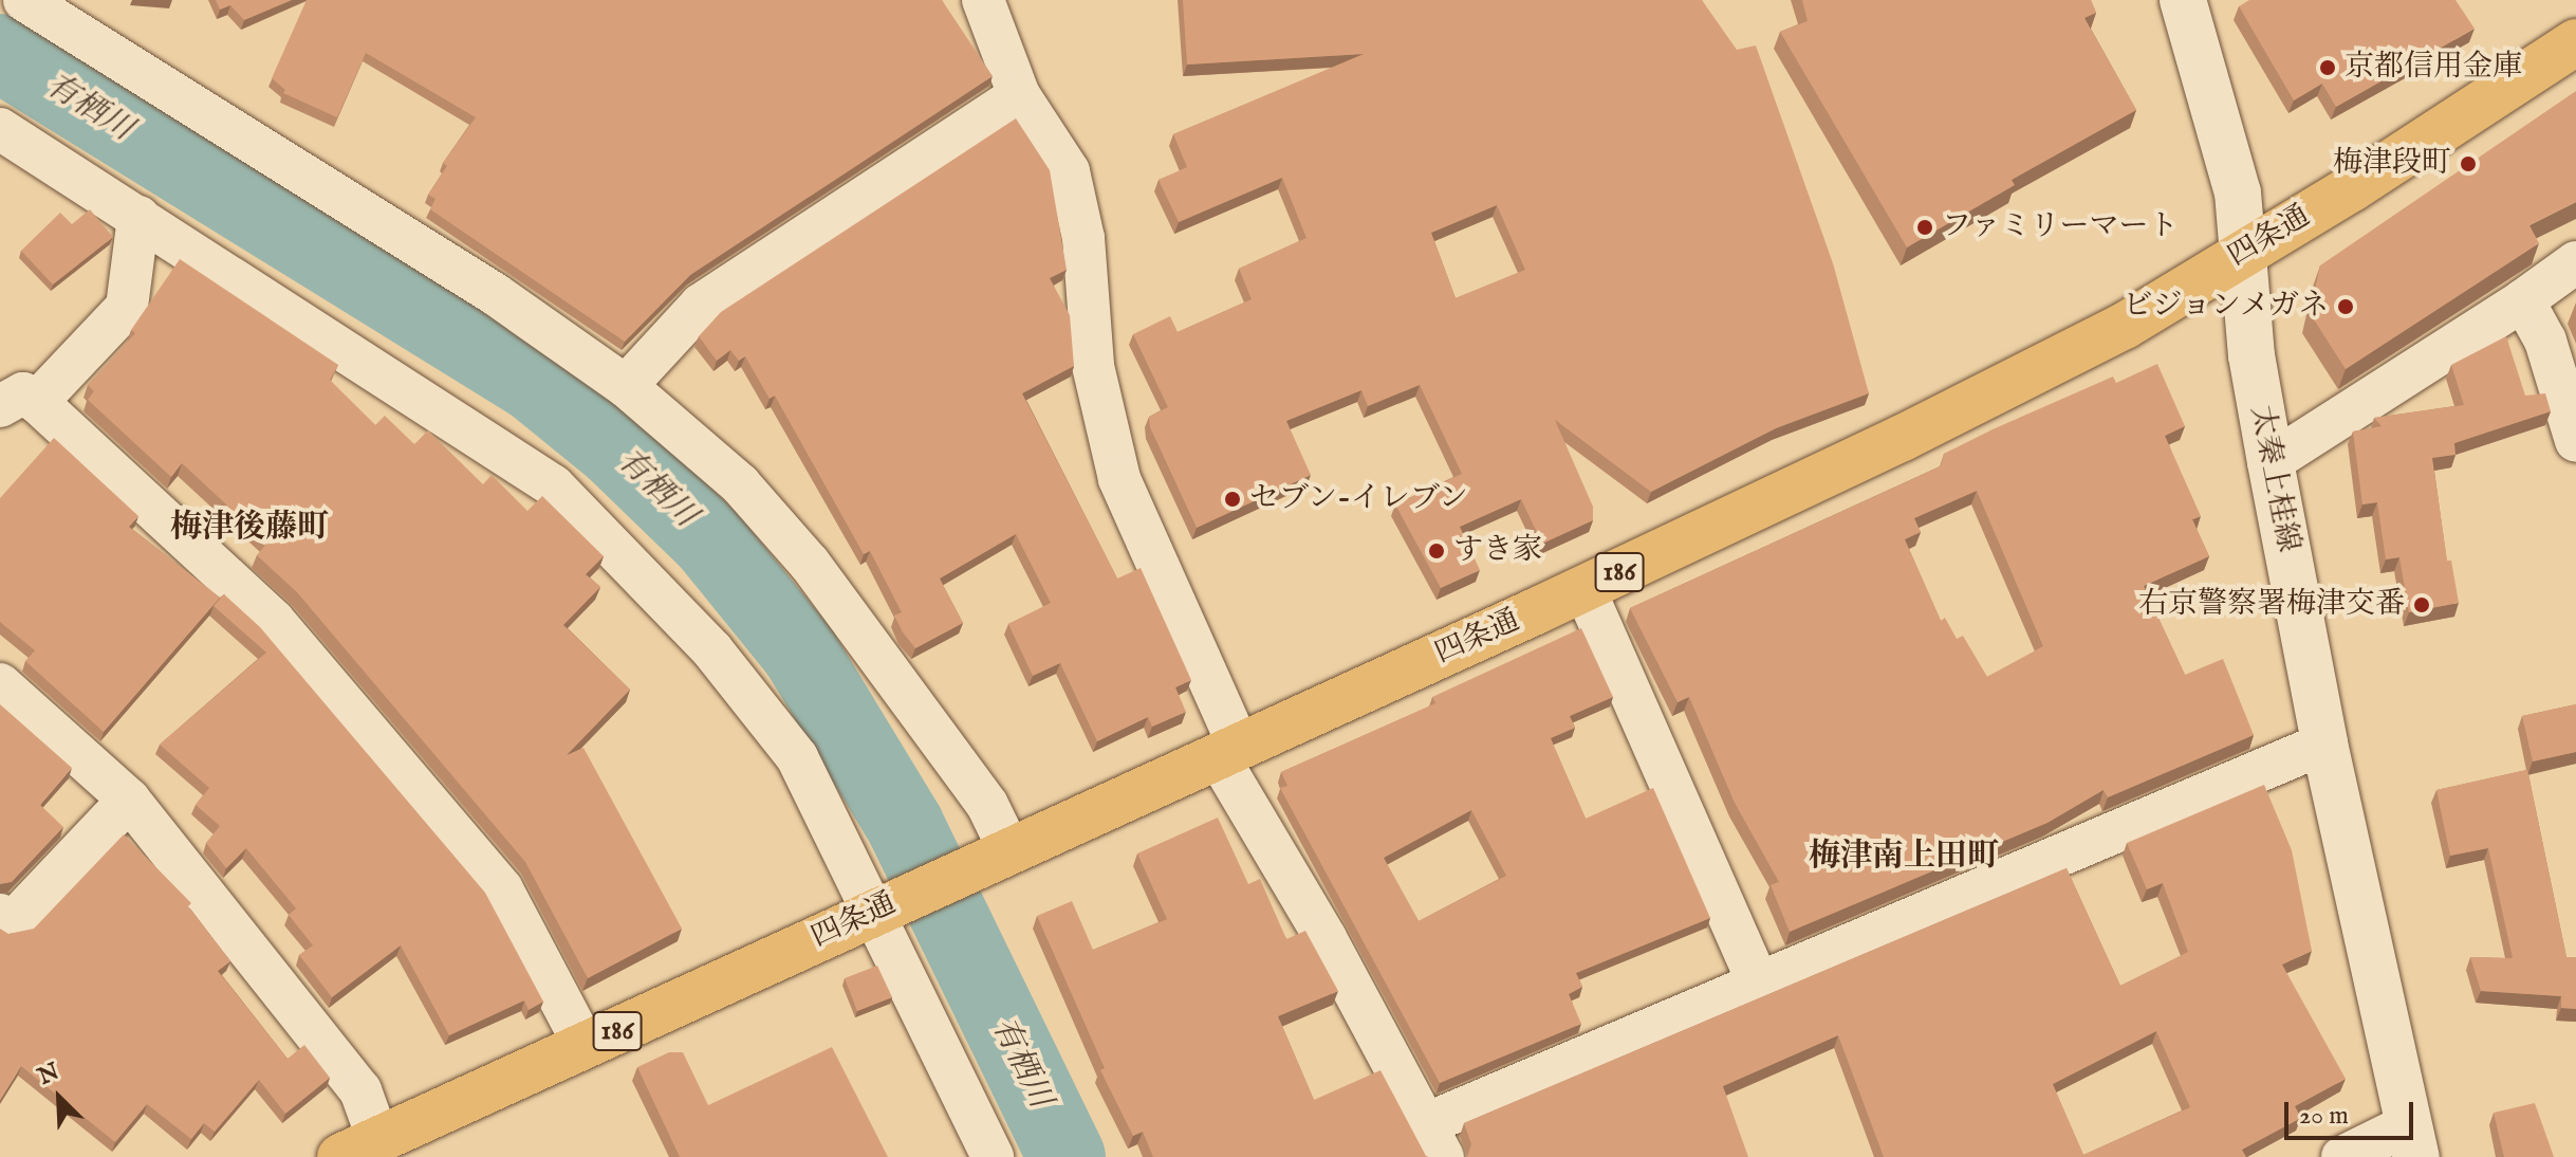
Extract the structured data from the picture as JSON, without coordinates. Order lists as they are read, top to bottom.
{
  "streets": {
    "main road": ["四条通", "太秦上桂線", "186"]
  },
  "crossings": [
    ["四条通", "太秦上桂線"]
  ],
  "districts": ["梅津後藤町", "梅津南上田町"],
  "water": ["有栖川"],
  "places": [
    "京都信用金庫",
    "梅津段町",
    "ファミリーマート",
    "ビジョンメガネ",
    "セブン-イレブン",
    "すき家",
    "右京警察署梅津交番"
  ],
  "scale_bar": "20 m",
  "north": "top left"
}
